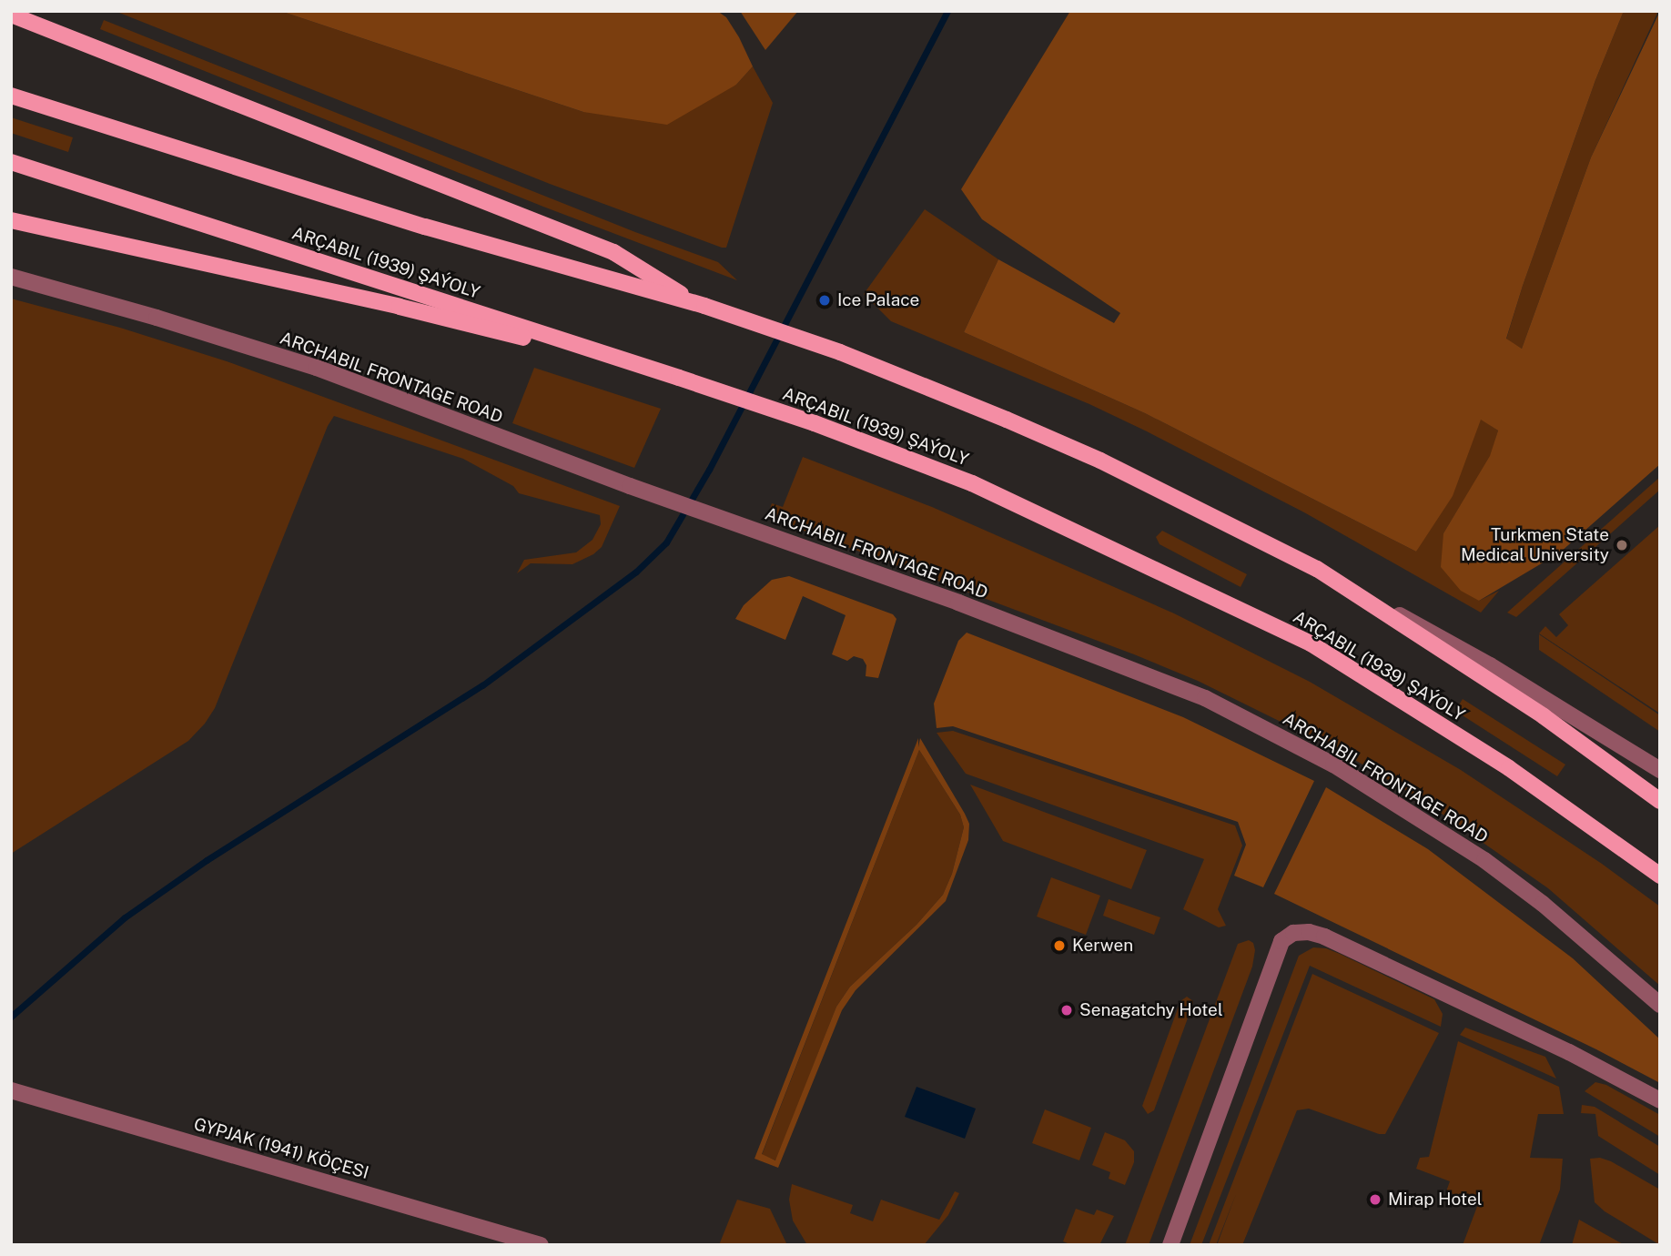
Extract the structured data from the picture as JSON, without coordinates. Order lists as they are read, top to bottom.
{
  "streets": {
    "main road": ["ARÇABIL (1939) ŞAÝOLY"],
    "street": ["ARCHABIL FRONTAGE ROAD", "GYPJAK (1941) KÖÇESI"]
  },
  "places": [
    "Ice Palace",
    "Turkmen State Medical University",
    "Kerwen",
    "Senagatchy Hotel",
    "Mirap Hotel"
  ]
}
